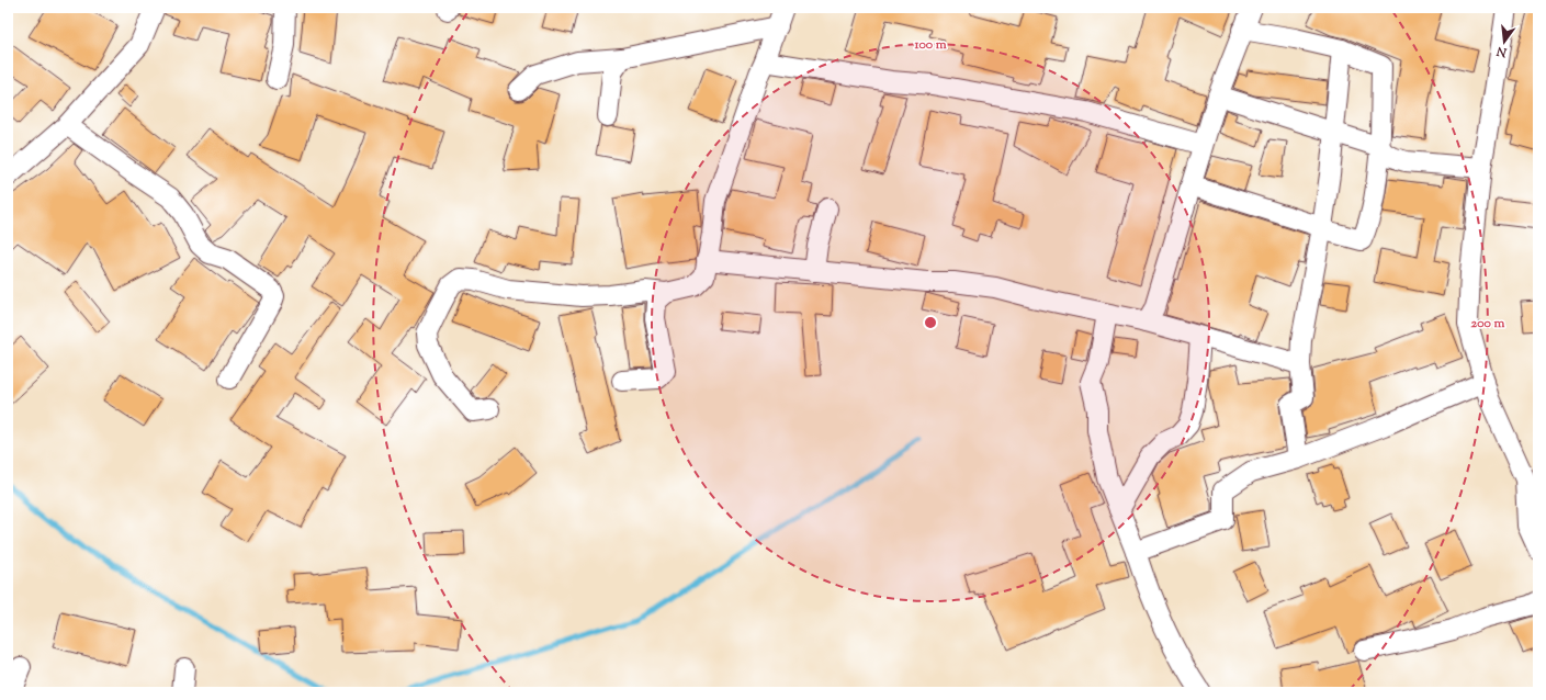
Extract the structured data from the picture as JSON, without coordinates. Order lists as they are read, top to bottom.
{
  "north": "bottom",
  "rings": ["100 m", "200 m"]
}
